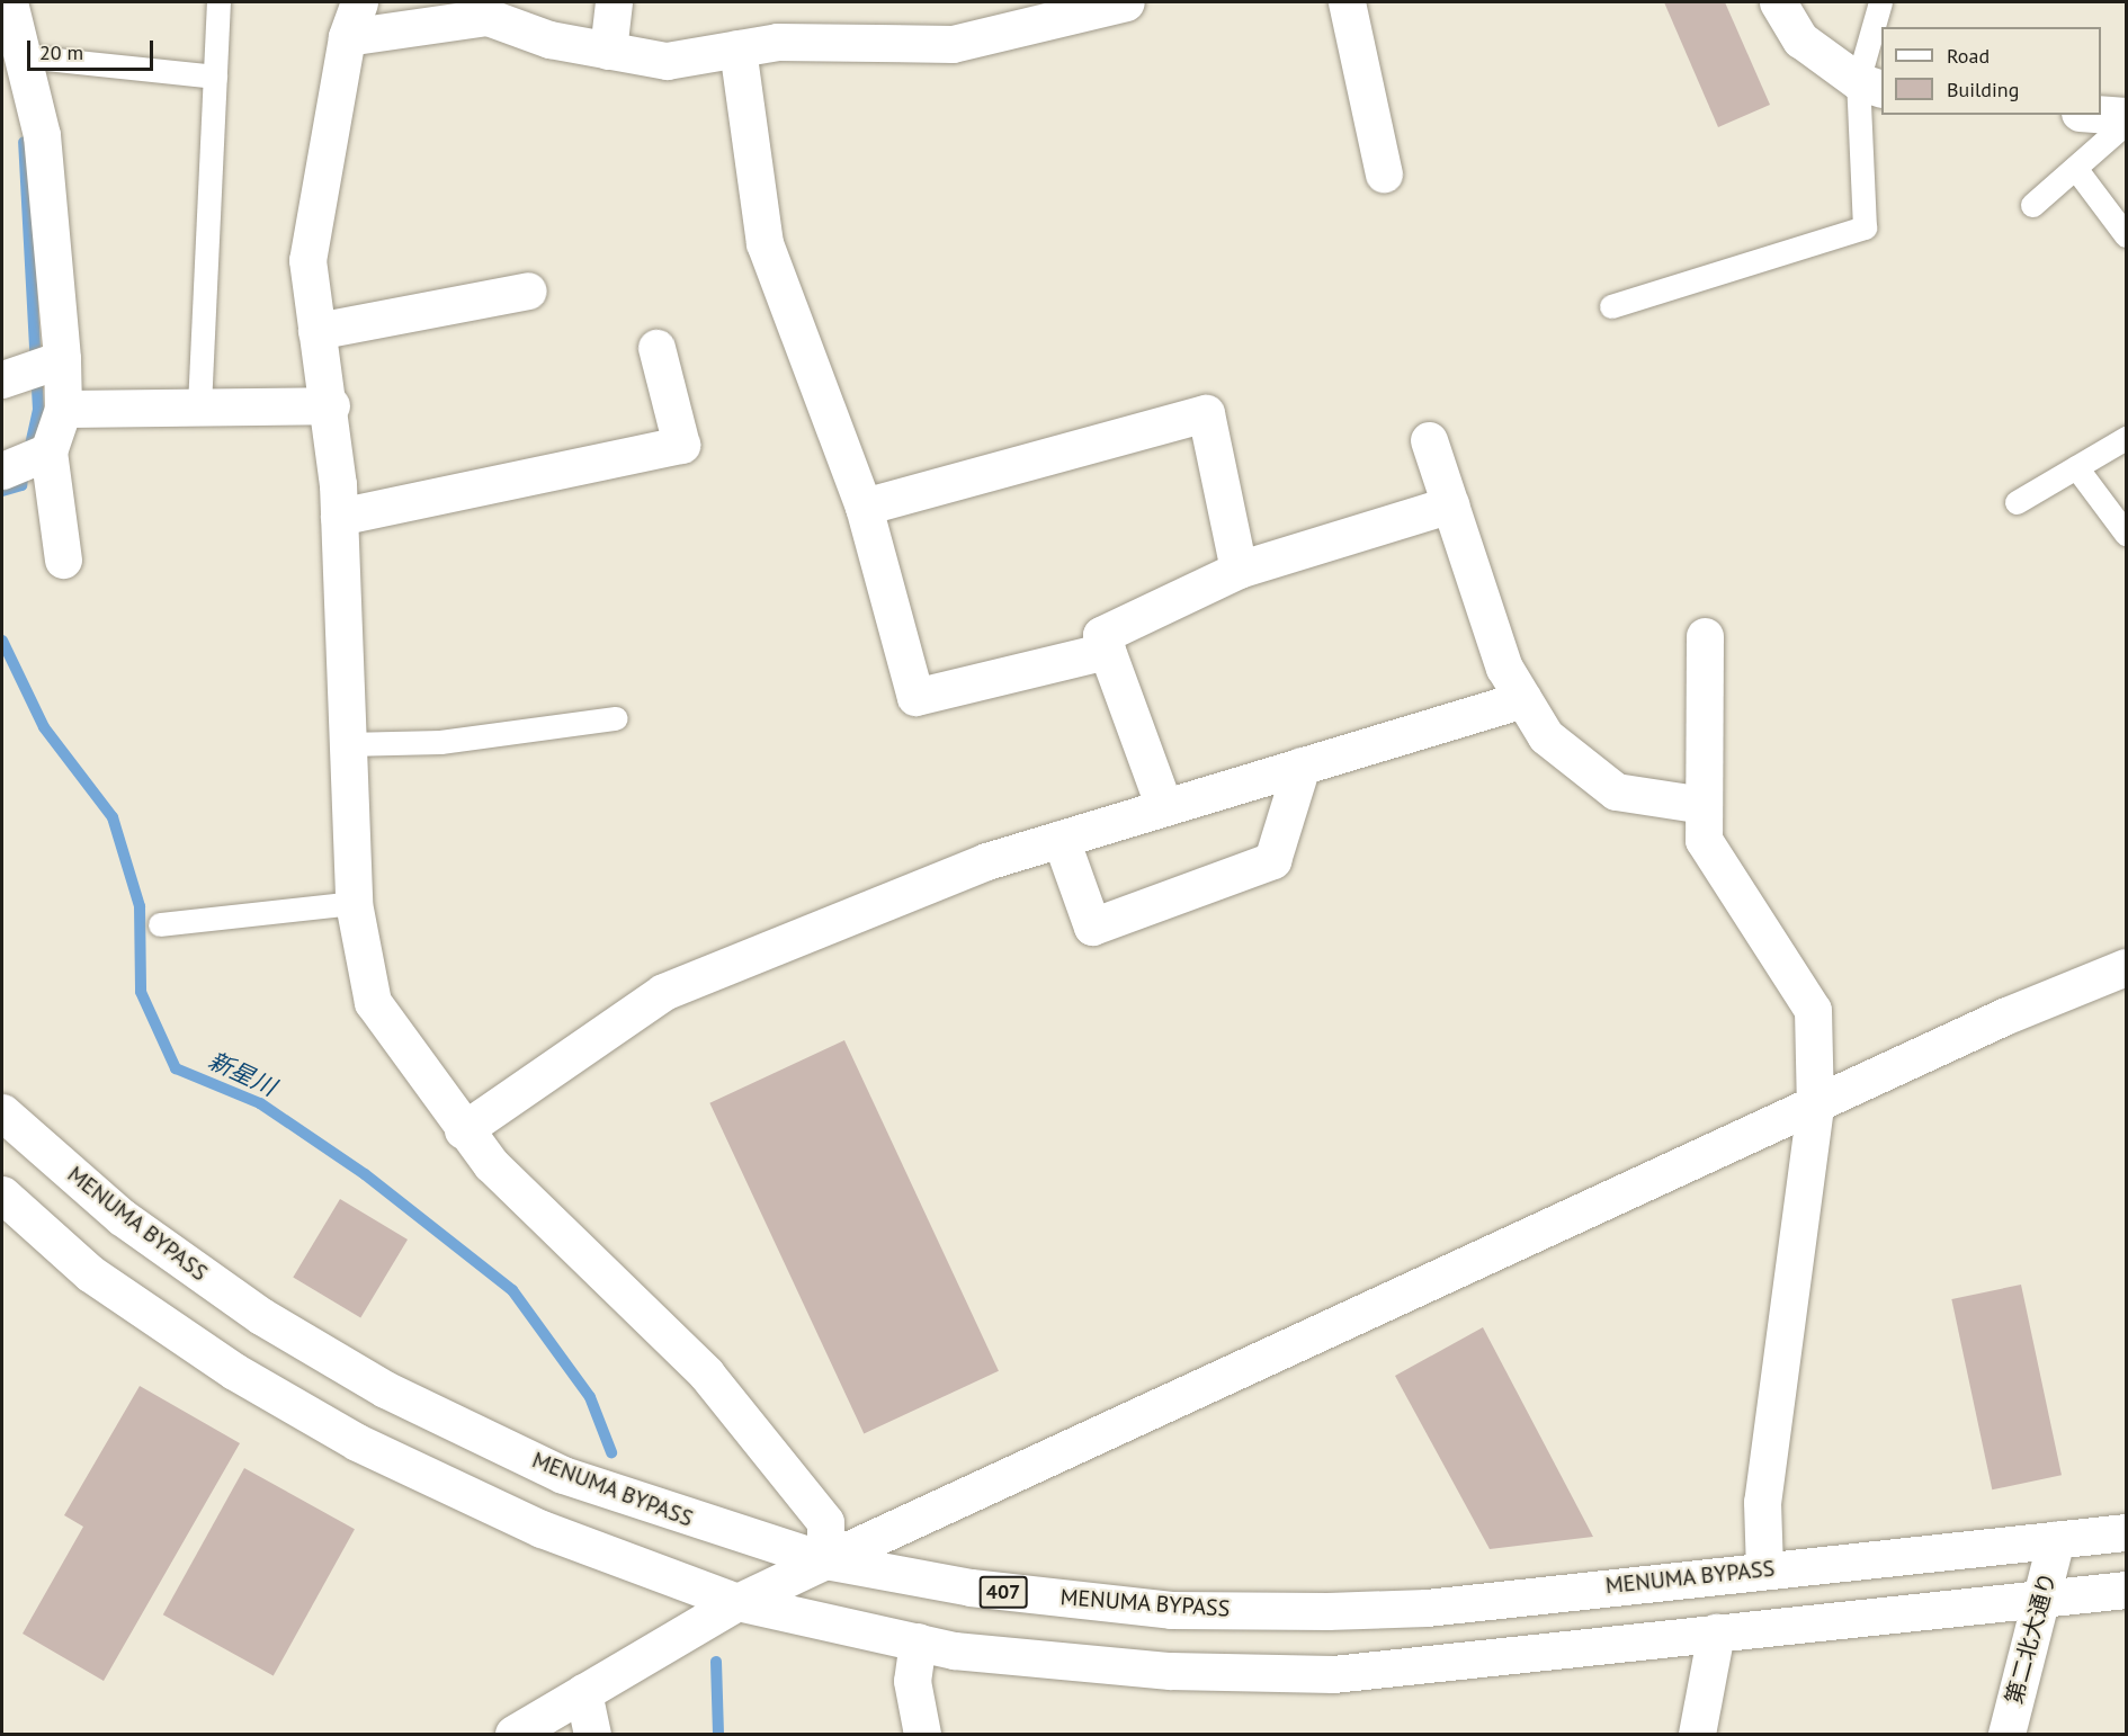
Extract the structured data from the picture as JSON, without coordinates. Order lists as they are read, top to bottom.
{
  "streets": {
    "main road": ["MENUMA BYPASS", "407", "第二北大通り"]
  },
  "crossings": [
    ["MENUMA BYPASS", "第二北大通り"]
  ],
  "water": ["新星川"],
  "legend": ["Road", "Building"],
  "scale_bar": "20 m"
}
